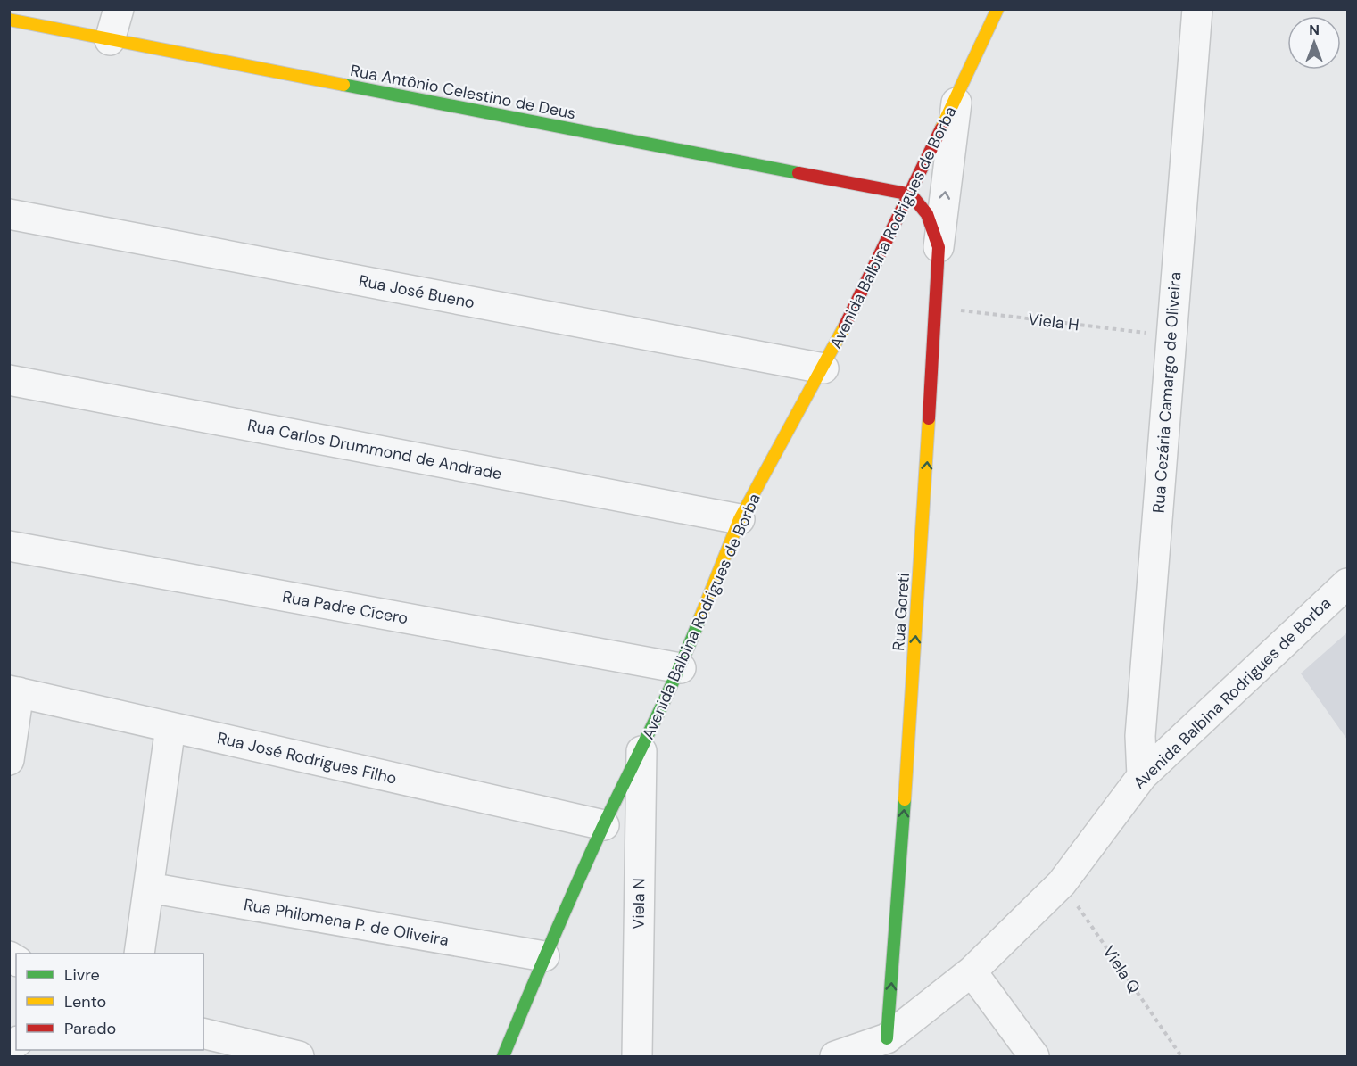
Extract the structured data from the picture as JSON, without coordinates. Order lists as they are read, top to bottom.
{
  "streets": {
    "street": [
      "Rua Antônio Celestino de Deus",
      "Avenida Balbina Rodrigues de Borba",
      "Rua José Bueno",
      "Rua Cezária Camargo de Oliveira",
      "Rua Carlos Drummond de Andrade",
      "Rua Padre Cícero",
      "Rua Goreti",
      "Rua José Rodrigues Filho",
      "Viela N",
      "Rua Philomena P. de Oliveira"
    ],
    "path": ["Viela H", "Viela Q"]
  },
  "crossings": [
    ["Rua Antônio Celestino de Deus", "Avenida Balbina Rodrigues de Borba"],
    ["Rua Antônio Celestino de Deus", "Rua Goreti"],
    ["Avenida Balbina Rodrigues de Borba", "Rua José Bueno"],
    ["Avenida Balbina Rodrigues de Borba", "Rua Cezária Camargo de Oliveira"],
    ["Avenida Balbina Rodrigues de Borba", "Rua Carlos Drummond de Andrade"],
    ["Avenida Balbina Rodrigues de Borba", "Rua Padre Cícero"],
    ["Avenida Balbina Rodrigues de Borba", "Rua Goreti"],
    ["Avenida Balbina Rodrigues de Borba", "Rua José Rodrigues Filho"],
    ["Avenida Balbina Rodrigues de Borba", "Viela N"],
    ["Avenida Balbina Rodrigues de Borba", "Rua Philomena P. de Oliveira"],
    ["Avenida Balbina Rodrigues de Borba", "Viela Q"],
    ["Viela H", "Rua Cezária Camargo de Oliveira"],
    ["Viela H", "Rua Goreti"]
  ],
  "one_way": ["Rua Goreti"],
  "legend": ["Livre", "Lento", "Parado"],
  "north": "top"
}
